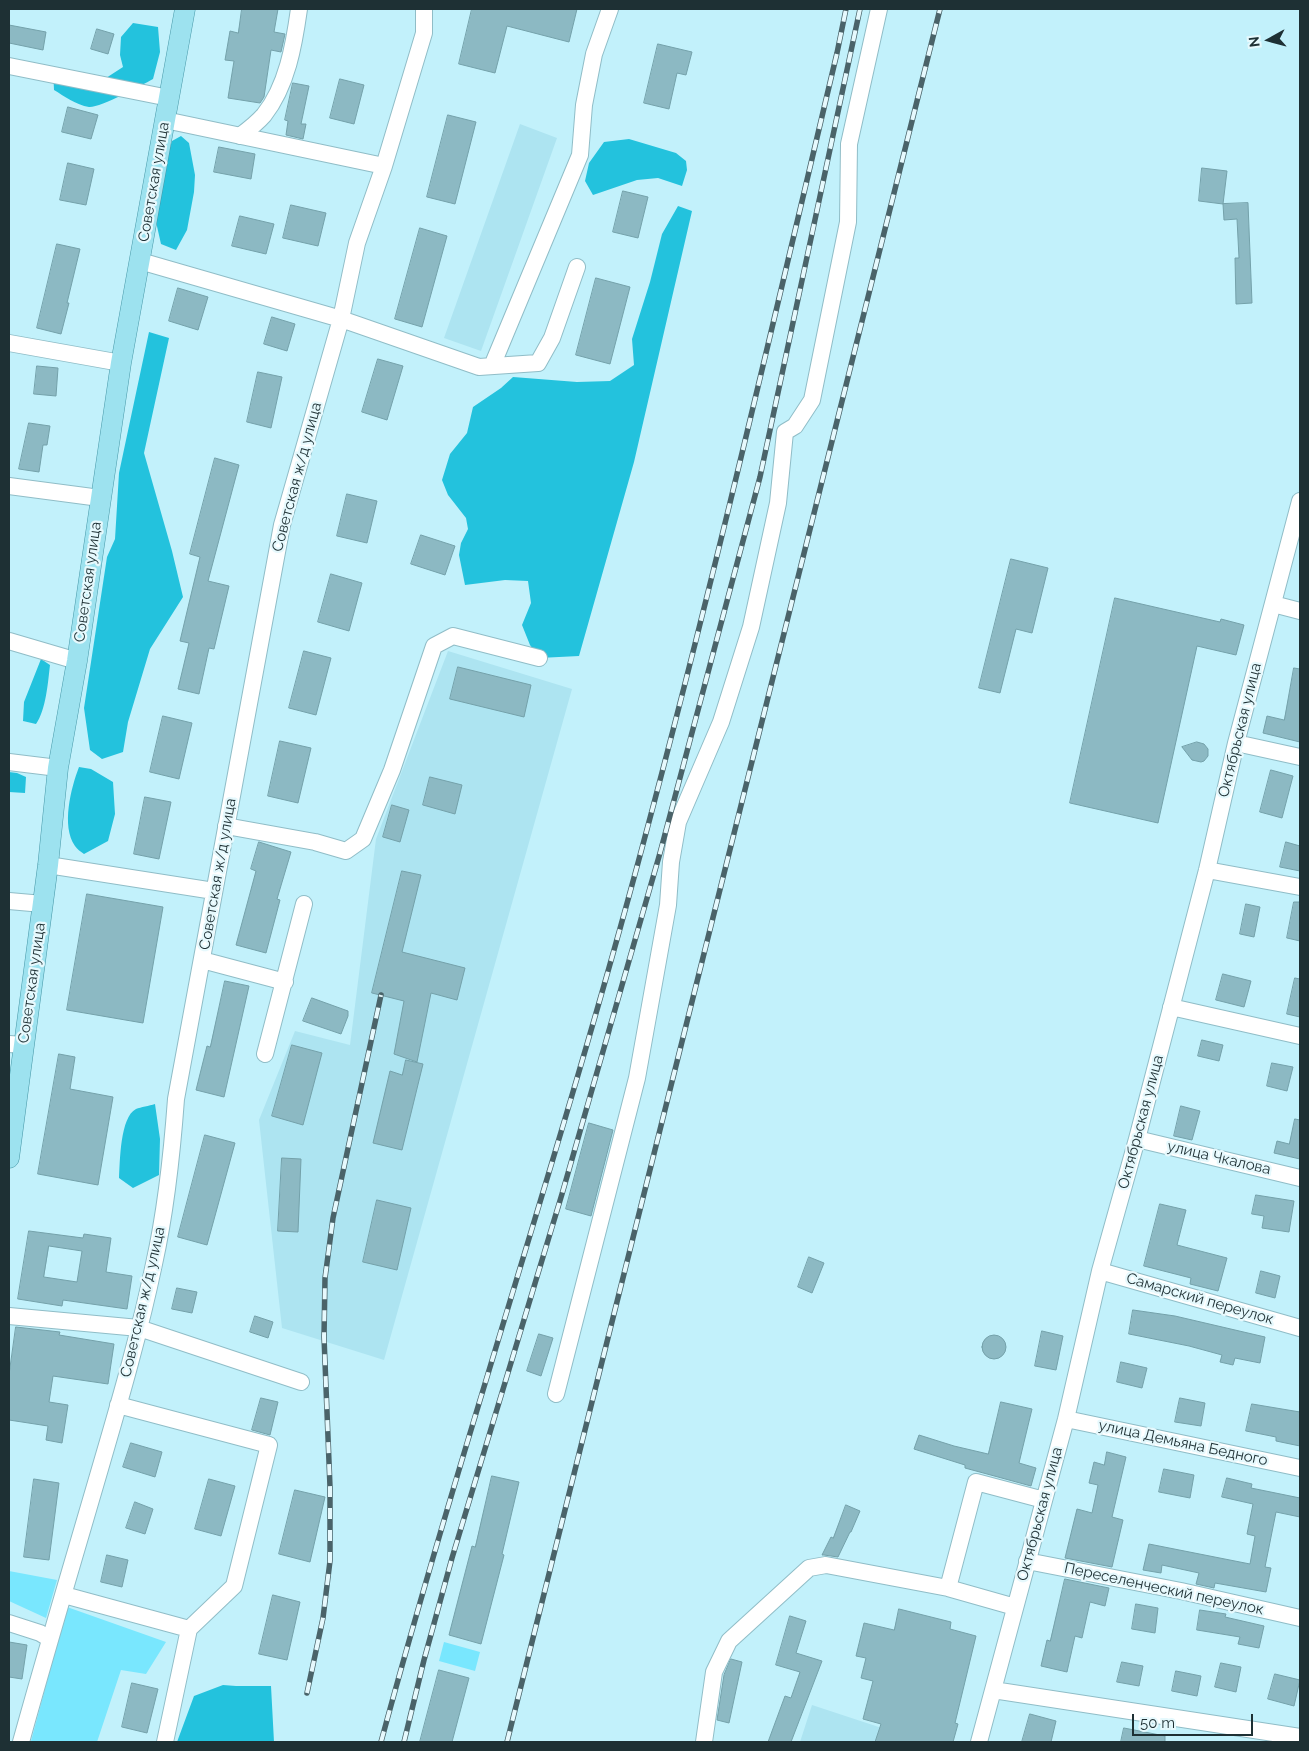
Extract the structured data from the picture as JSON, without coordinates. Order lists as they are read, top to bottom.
{
  "streets": {
    "main road": ["Советская улица"],
    "street": [
      "Советская ж/д улица",
      "Октябрьская улица",
      "улица Чкалова",
      "Самарский переулок",
      "улица Демьяна Бедного",
      "Переселенческий переулок"
    ]
  },
  "crossings": [
    ["Октябрьская улица", "улица Чкалова"],
    ["Октябрьская улица", "Самарский переулок"],
    ["Октябрьская улица", "улица Демьяна Бедного"],
    ["Октябрьская улица", "Переселенческий переулок"]
  ],
  "scale_bar": "50 m",
  "north": "left"
}
